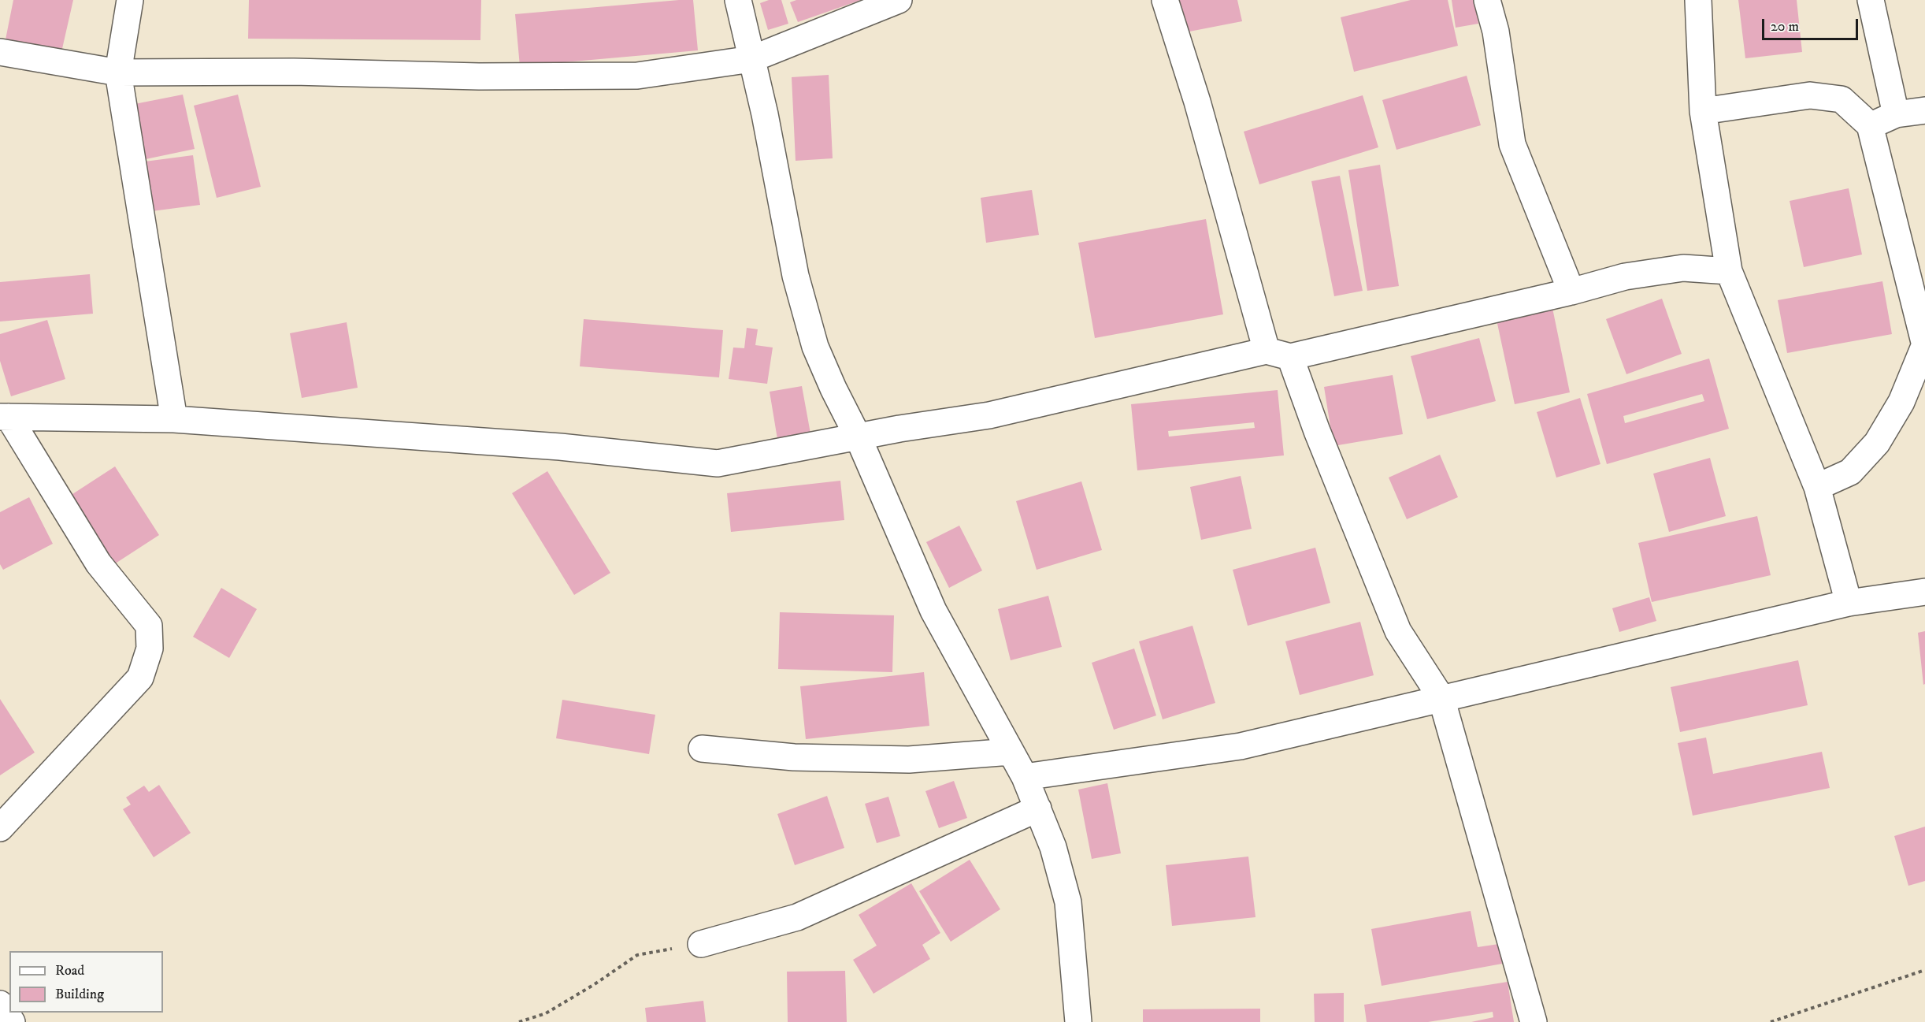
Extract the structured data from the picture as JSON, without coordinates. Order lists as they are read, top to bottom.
{
  "legend": ["Road", "Building"],
  "scale_bar": "20 m"
}
